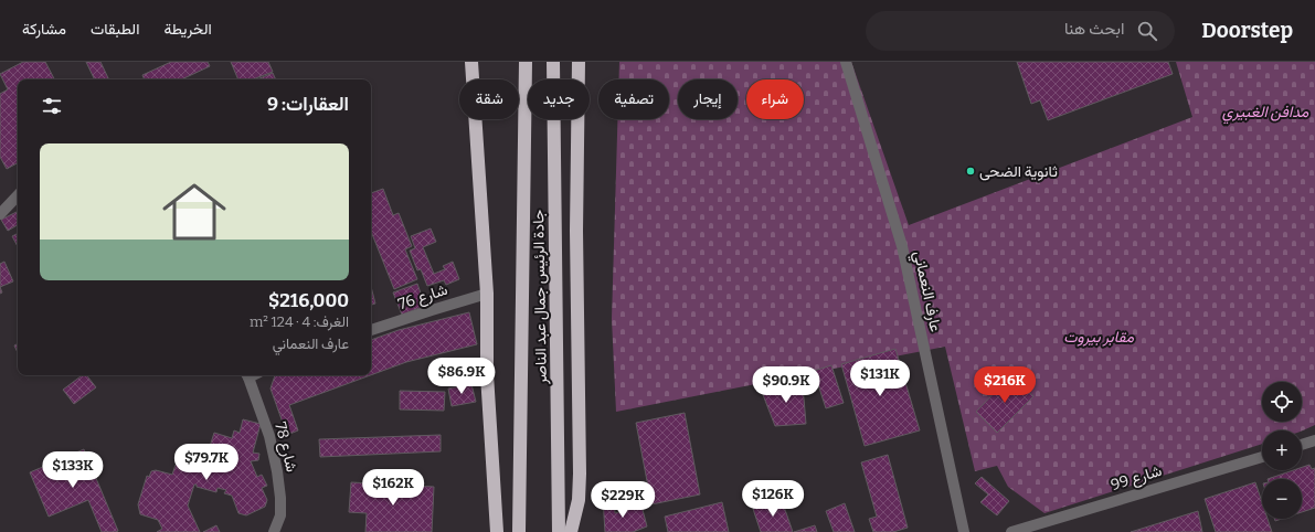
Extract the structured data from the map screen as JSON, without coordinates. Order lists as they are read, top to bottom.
{
  "streets": {
    "highway": ["جادة الرئيس جمال عبد الناصر"],
    "street": [
      "عارف النعماني",
      "شارع 76",
      "شارع 78",
      "شارع 99"
    ]
  },
  "parks": ["مدافن الغبيري", "مقابر بيروت"],
  "places": ["ثانوية الضحى"],
  "page": {
    "header": "Doorstep",
    "search": "ابحث هنا",
    "nav": ["الخريطة", "الطبقات", "مشاركة"],
    "chip": [
      "شراء",
      "إيجار",
      "تصفية",
      "جديد",
      "شقة"
    ],
    "heading": "العقارات: 9",
    "list": [
      {
        "name": "$216,000",
        "note": "الغرف: 4 · 124 m² · عارف النعماني"
      }
    ],
    "price": [
      "$86.9K",
      "$131K",
      "$90.9K",
      "$216K",
      "$79.7K",
      "$133K",
      "$162K",
      "$126K",
      "$229K"
    ],
    "map_buttons": ["+", "−"]
  }
}
